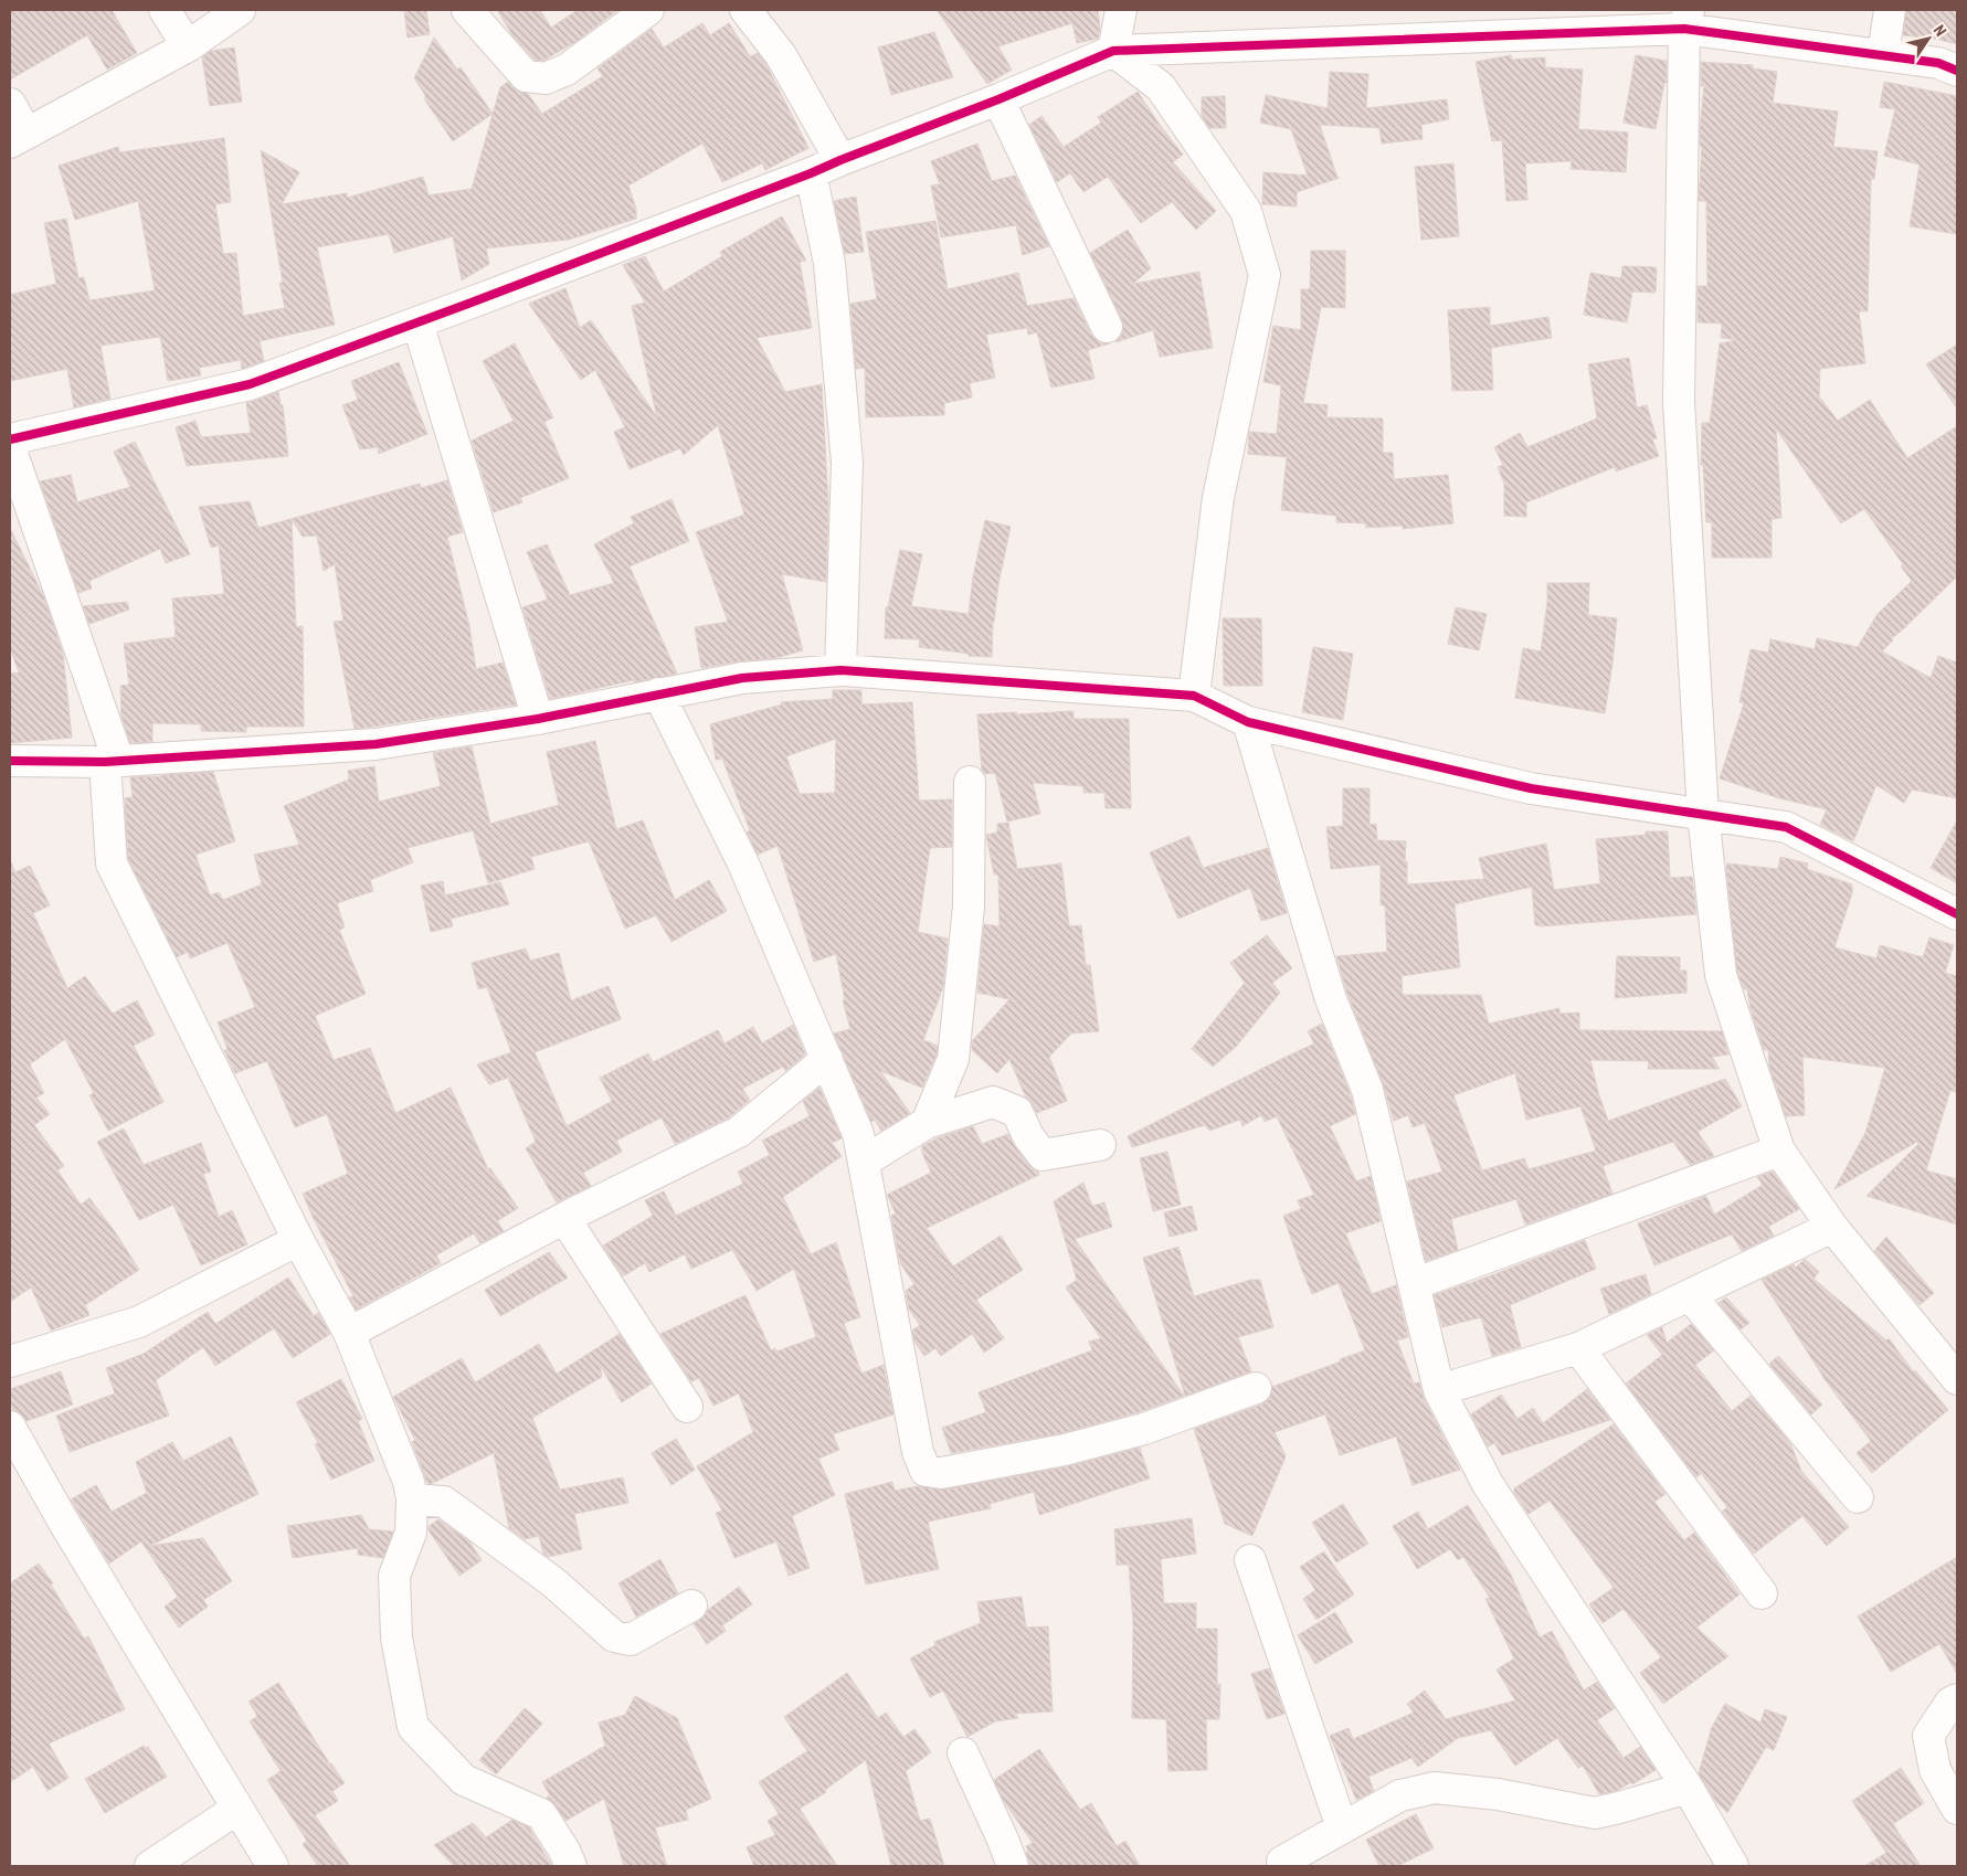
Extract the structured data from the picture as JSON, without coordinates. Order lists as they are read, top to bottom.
{
  "north": "top right"
}
